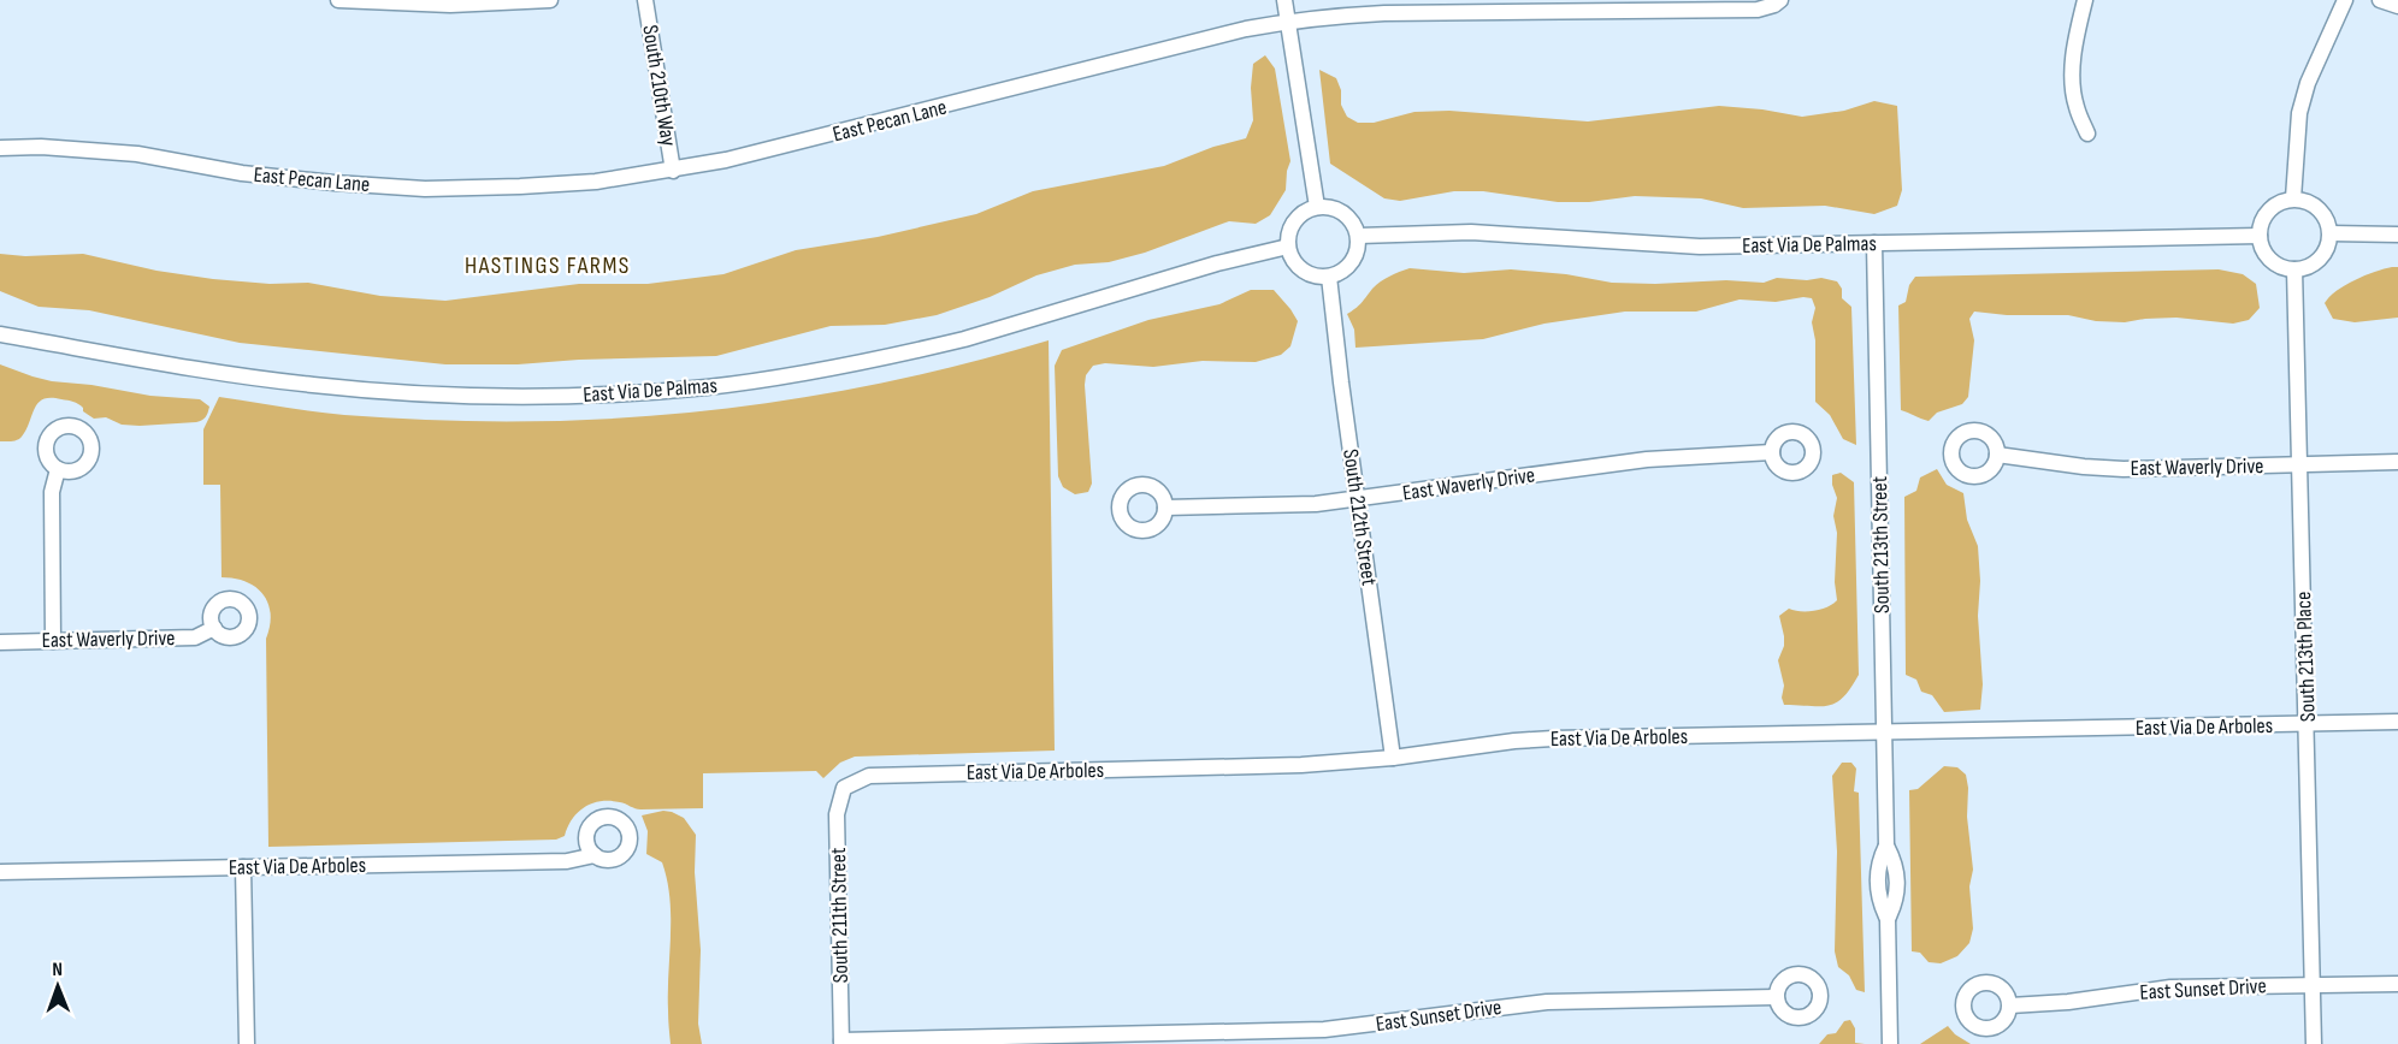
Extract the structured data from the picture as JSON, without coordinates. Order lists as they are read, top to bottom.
{
  "streets": {
    "street": [
      "South 210th Way",
      "East Pecan Lane",
      "East Via De Palmas",
      "East Waverly Drive",
      "South 212th Street",
      "South 213th Street",
      "South 213th Place",
      "East Via De Arboles",
      "South 211th Street",
      "East Sunset Drive"
    ]
  },
  "crossings": [
    ["South 210th Way", "East Pecan Lane"],
    ["East Via De Palmas", "South 212th Street"],
    ["East Via De Palmas", "South 213th Street"],
    ["East Via De Palmas", "South 213th Place"],
    ["East Waverly Drive", "South 212th Street"],
    ["East Waverly Drive", "South 213th Place"],
    ["South 212th Street", "East Via De Arboles"],
    ["South 213th Street", "East Via De Arboles"],
    ["South 213th Place", "East Via De Arboles"],
    ["South 213th Place", "East Sunset Drive"],
    ["East Via De Arboles", "South 211th Street"],
    ["South 211th Street", "East Sunset Drive"]
  ],
  "districts": ["HASTINGS FARMS"],
  "north": "top"
}
